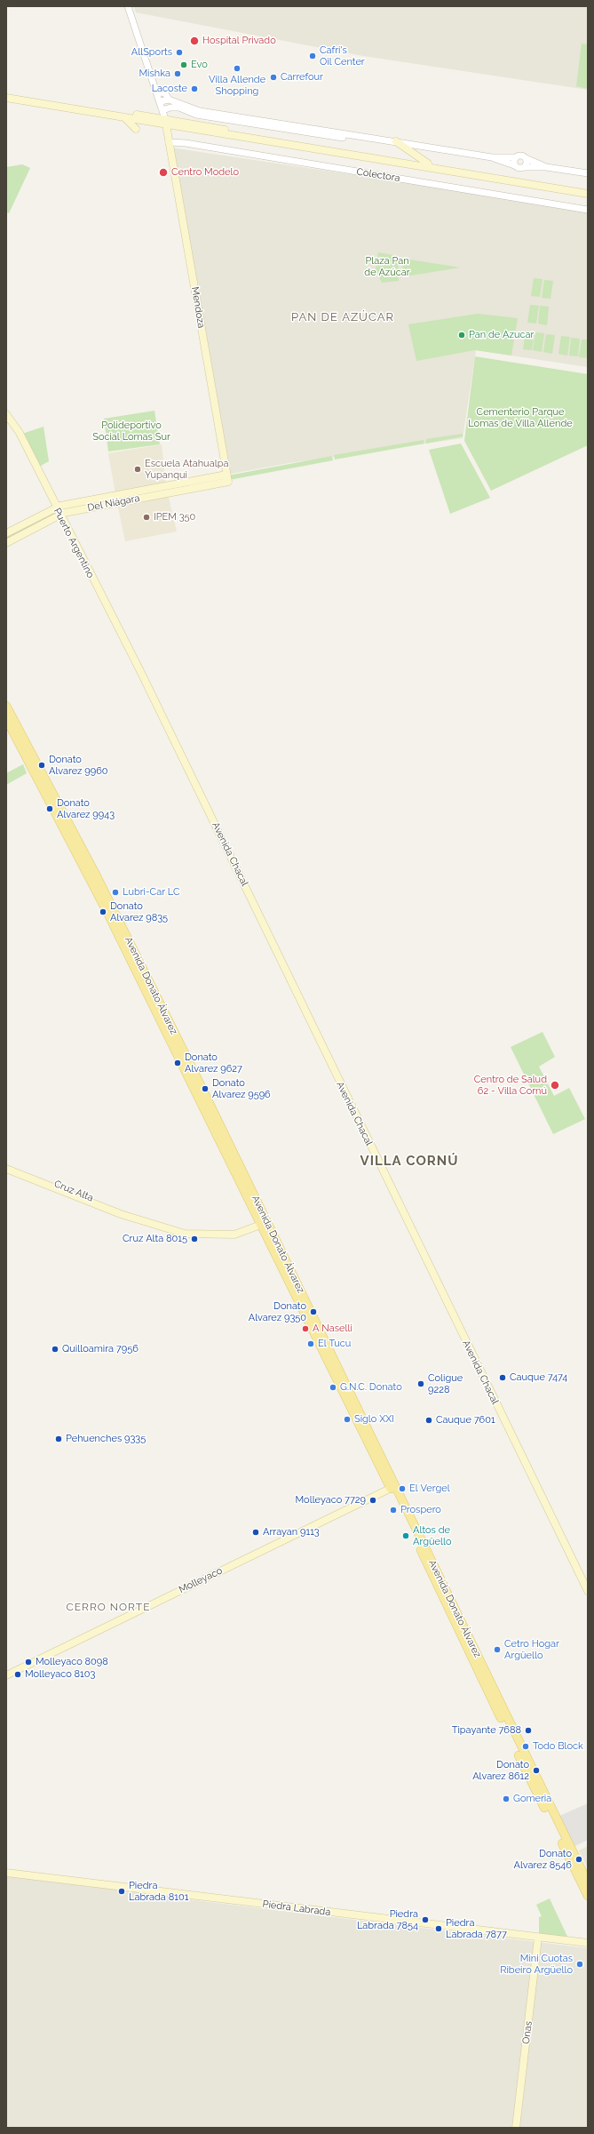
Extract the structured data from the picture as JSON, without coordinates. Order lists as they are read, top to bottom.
{
  "streets": {
    "main road": [
      "Mendoza",
      "Del Niágara",
      "Puerto Argentino",
      "Avenida Chacal",
      "Avenida Donato Álvarez",
      "Cruz Alta",
      "Molleyaco",
      "Piedra Labrada",
      "Onas"
    ],
    "street": ["Colectora"]
  },
  "crossings": [
    ["Colectora", "Mendoza"],
    ["Mendoza", "Del Niágara"],
    ["Del Niágara", "Puerto Argentino"],
    ["Puerto Argentino", "Avenida Chacal"],
    ["Avenida Donato Álvarez", "Cruz Alta"],
    ["Avenida Donato Álvarez", "Molleyaco"],
    ["Piedra Labrada", "Onas"]
  ],
  "districts": ["PAN DE AZÚCAR", "VILLA CORNÚ", "CERRO NORTE"],
  "parks": ["Plaza Pan de Azúcar", "Cementerio Parque Lomas de Villa Allende", "Polideportivo Social Lomas Sur"],
  "places": [
    "Hospital Privado",
    "AllSports",
    "Cafri's Oil Center",
    "Evo",
    "Villa Allende Shopping",
    "Mishka",
    "Carrefour",
    "Lacoste",
    "Centro Modelo",
    "Pan de Azucar",
    "Escuela Atahualpa Yupanqui",
    "IPEM 350",
    "Donato Alvarez 9960",
    "Donato Alvarez 9943",
    "Lubri-Car LC",
    "Donato Alvarez 9835",
    "Donato Alvarez 9627",
    "Centro de Salud 62 - Villa Cornú",
    "Donato Alvarez 9596",
    "Cruz Alta 8015",
    "Donato Alvarez 9350",
    "A Naselli",
    "El Tucu",
    "Quilloamira 7956",
    "Cauque 7474",
    "Coligue 9228",
    "G.N.C. Donato",
    "Siglo XXI",
    "Cauque 7601",
    "Pehuenches 9335",
    "El Vergel",
    "Molleyaco 7729",
    "Prospero",
    "Arrayan 9113",
    "Altos de Argüello",
    "Cetro Hogar Argüello",
    "Molleyaco 8098",
    "Molleyaco 8103",
    "Tipayante 7688",
    "Todo Block",
    "Donato Alvarez 8612",
    "Gomeria",
    "Donato Alvarez 8546",
    "Piedra Labrada 8101",
    "Piedra Labrada 7854",
    "Piedra Labrada 7877",
    "Mini Cuotas Ribeiro Argüello"
  ]
}
